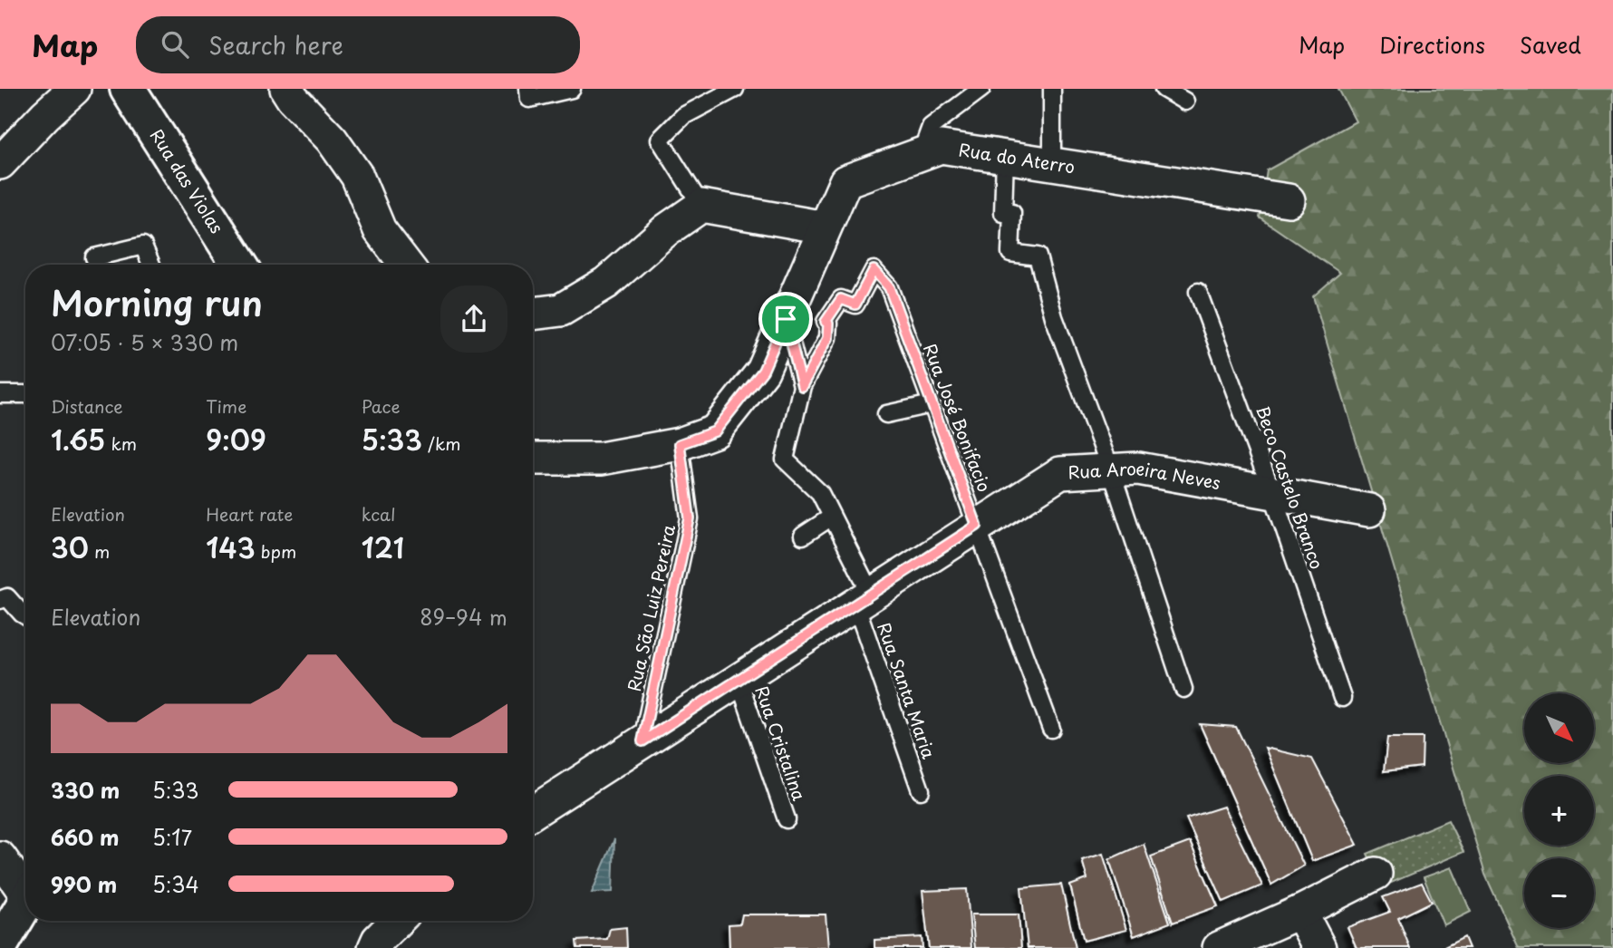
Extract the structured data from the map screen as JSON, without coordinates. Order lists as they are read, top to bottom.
{
  "streets": {
    "street": ["Rua do Aterro", "Rua das Violas", "Rua Aroeira Neves"],
    "lane": [
      "Rua José Bonifacio",
      "Beco Castelo Branco",
      "Rua São Luiz Pereira",
      "Rua Santa Maria",
      "Rua Cristalina"
    ]
  },
  "crossings": [
    ["Rua do Aterro", "Rua São Luiz Pereira"],
    ["Rua José Bonifacio", "Rua Aroeira Neves"],
    ["Rua José Bonifacio", "Rua Santa Maria"],
    ["Rua Aroeira Neves", "Beco Castelo Branco"],
    ["Rua Aroeira Neves", "Rua São Luiz Pereira"],
    ["Rua Aroeira Neves", "Rua Santa Maria"],
    ["Rua Aroeira Neves", "Rua Cristalina"]
  ],
  "north": "bottom right",
  "page": {
    "header": "Map",
    "search": "Search here",
    "nav": ["Map", "Directions", "Saved"],
    "heading": ["Morning run", "07:05 · 5 × 330 m"],
    "stats": [
      ["Distance", "1.65 km"],
      ["Time", "9:09"],
      ["Pace", "5:33 /km"],
      ["Elevation", "30 m"],
      ["Heart rate", "143 bpm"],
      ["kcal", "121"]
    ],
    "chart": ["Elevation", "89–94 m"],
    "map_buttons": ["+", "−"],
    "list": [
      {
        "name": "330 m",
        "note": "5:33"
      },
      {
        "name": "660 m",
        "note": "5:17"
      },
      {
        "name": "990 m",
        "note": "5:34"
      }
    ]
  }
}
